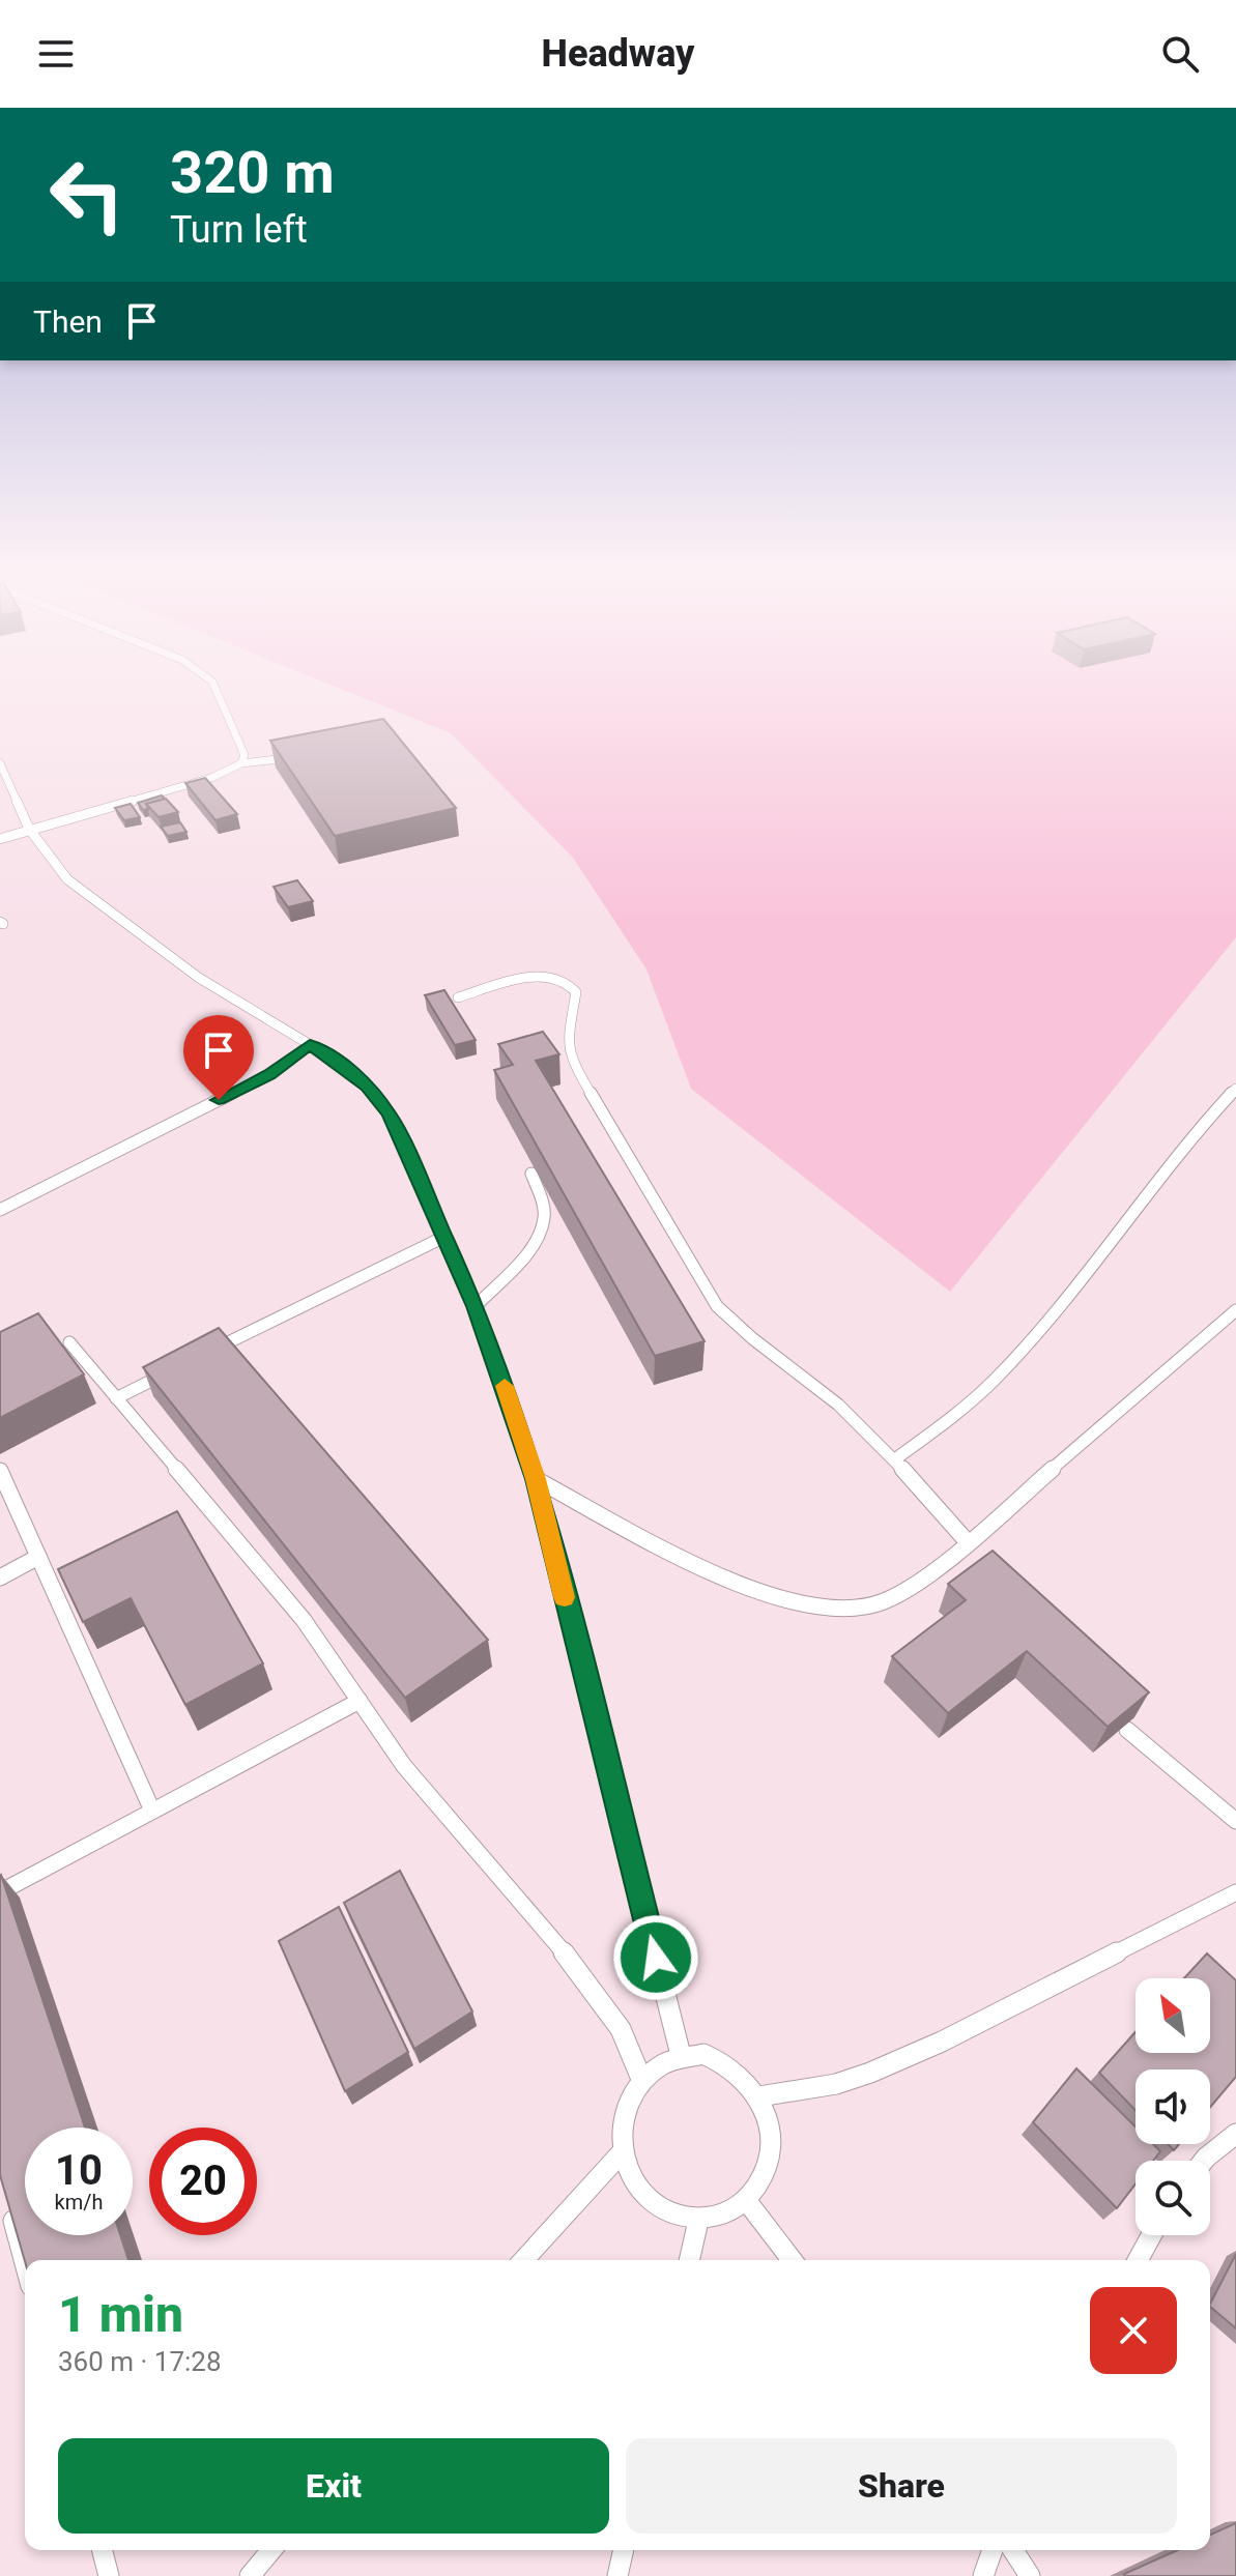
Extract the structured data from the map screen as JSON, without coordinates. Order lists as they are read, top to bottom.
{
  "north": "top left",
  "page": {
    "header": "Headway",
    "turn": ["320 m", "Turn left"],
    "then": "Then",
    "speed": "10 km/h",
    "limit": "20",
    "heading": ["1 min", "360 m · 17:28"],
    "buttons": ["Exit", "Share"]
  }
}
